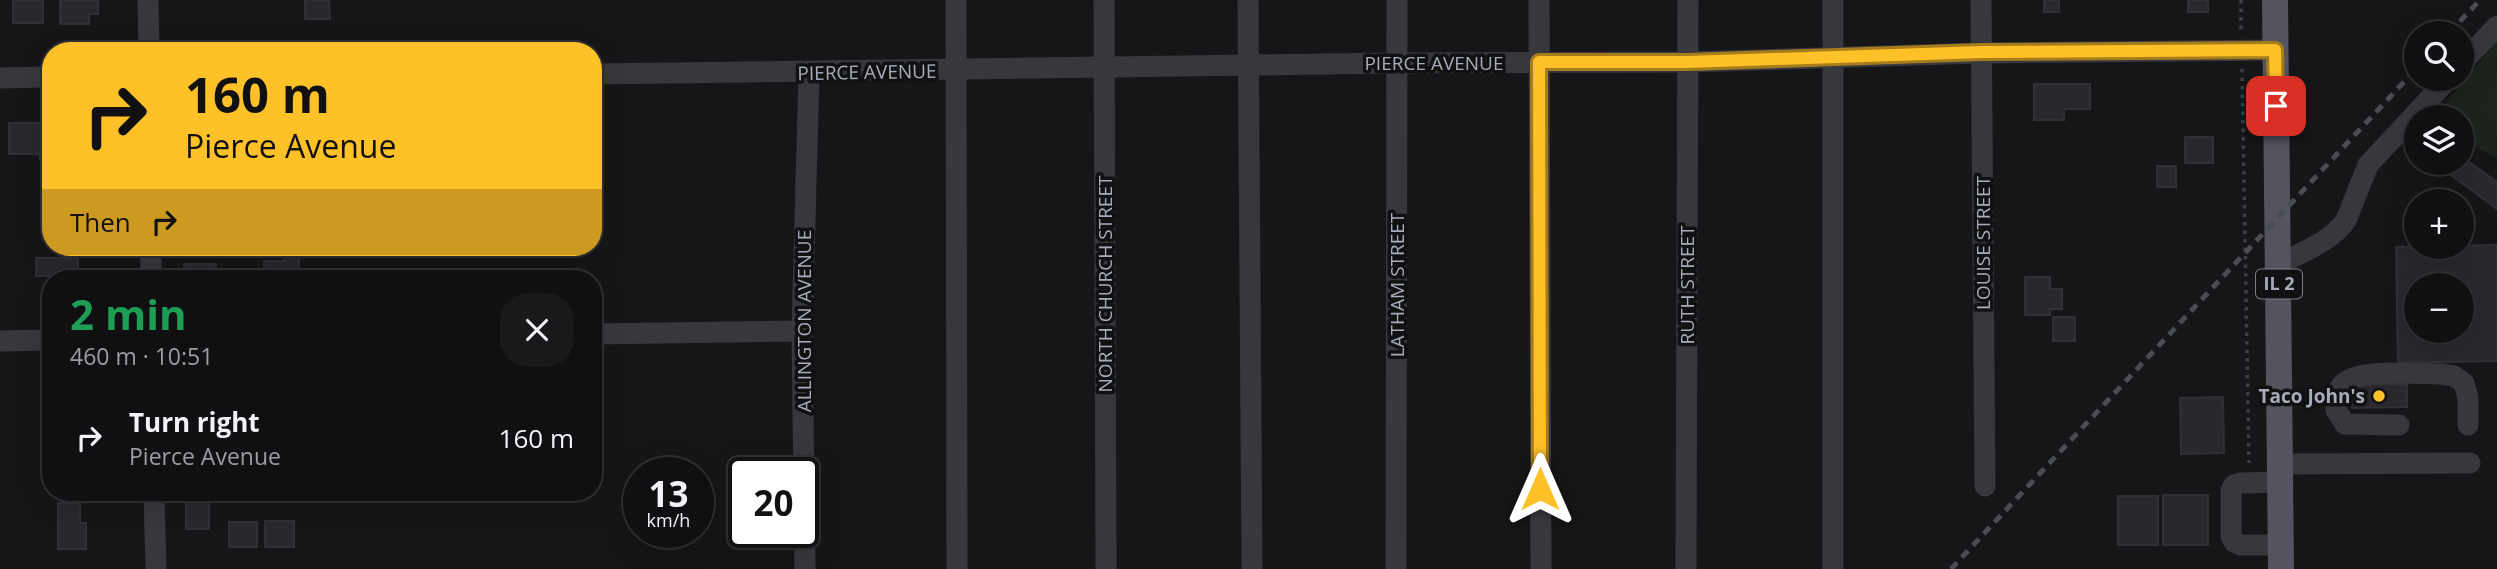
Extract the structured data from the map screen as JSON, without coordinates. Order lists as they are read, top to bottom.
{
  "streets": {
    "main road": ["IL 2"],
    "street": [
      "PIERCE AVENUE",
      "LOUISE STREET",
      "NORTH CHURCH STREET",
      "LATHAM STREET",
      "RUTH STREET",
      "ALLINGTON AVENUE"
    ]
  },
  "crossings": [
    ["PIERCE AVENUE", "LOUISE STREET"],
    ["PIERCE AVENUE", "NORTH CHURCH STREET"],
    ["PIERCE AVENUE", "IL 2"],
    ["PIERCE AVENUE", "LATHAM STREET"],
    ["PIERCE AVENUE", "RUTH STREET"],
    ["PIERCE AVENUE", "ALLINGTON AVENUE"]
  ],
  "places": ["Taco John's"],
  "page": {
    "map_buttons": ["+", "−"],
    "turn": ["160 m", "Pierce Avenue"],
    "then": "Then",
    "heading": ["2 min", "460 m · 10:51"],
    "list": [
      {
        "name": "Turn right",
        "note": "Pierce Avenue",
        "value": "160 m"
      }
    ],
    "speed": "13 km/h",
    "limit": "20"
  }
}
